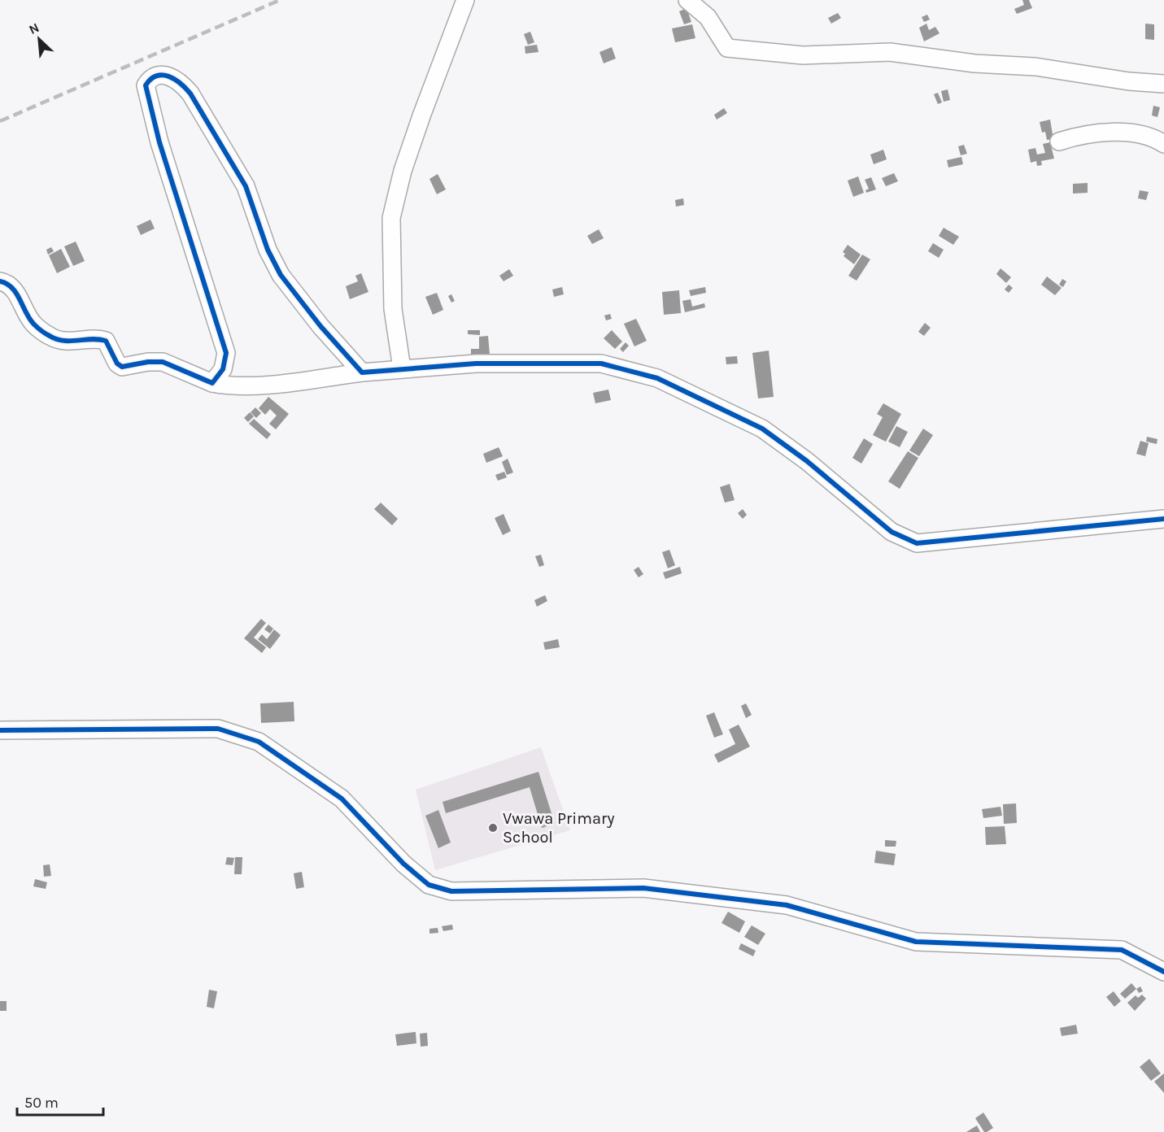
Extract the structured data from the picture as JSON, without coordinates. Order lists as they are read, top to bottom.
{
  "places": ["Vwawa Primary School"],
  "scale_bar": "50 m",
  "north": "top left"
}
